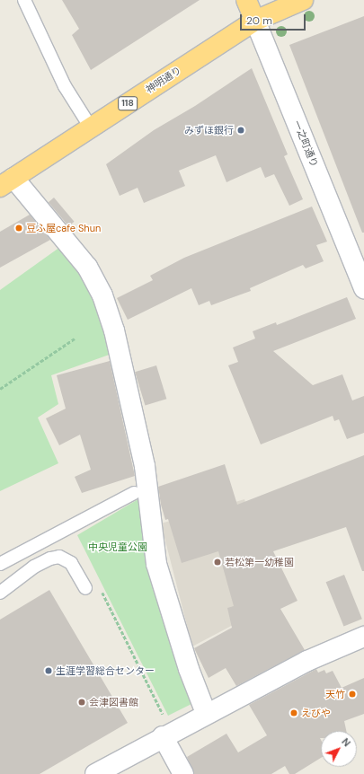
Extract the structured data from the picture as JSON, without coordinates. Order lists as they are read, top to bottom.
{
  "streets": {
    "highway": ["神明通り", "118", "一之町通り"]
  },
  "crossings": [
    ["神明通り", "118"],
    ["神明通り", "一之町通り"],
    ["118", "一之町通り"]
  ],
  "parks": ["中央児童公園"],
  "places": [
    "みずほ銀行",
    "豆ふ屋cafe Shun",
    "若松第一幼稚園",
    "生涯学習総合センター",
    "天竹",
    "会津図書館",
    "えびや"
  ],
  "scale_bar": "20 m",
  "north": "top right"
}
